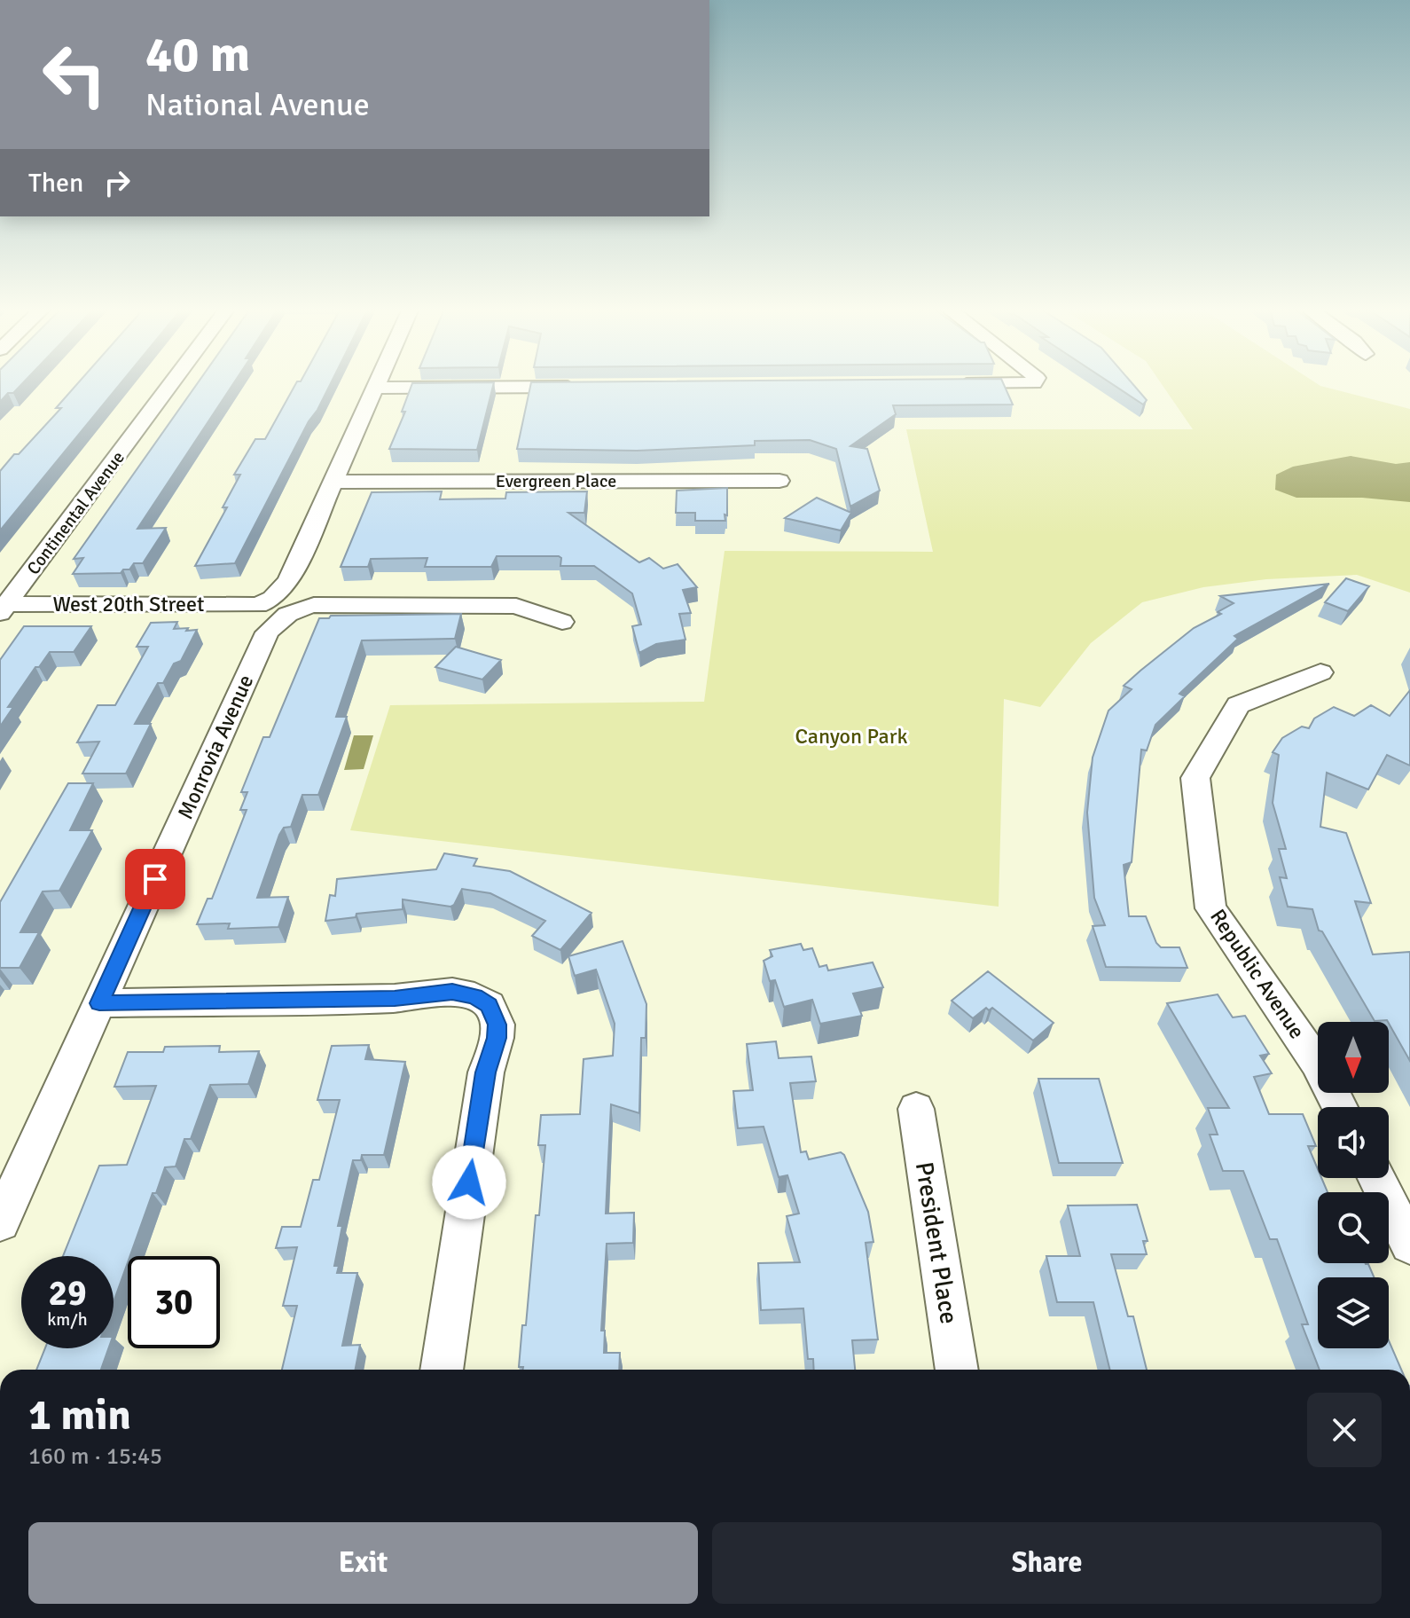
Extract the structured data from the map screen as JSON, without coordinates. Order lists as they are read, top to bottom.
{
  "streets": {
    "street": [
      "Evergreen Place",
      "Continental Avenue",
      "West 20th Street",
      "Monrovia Avenue",
      "Republic Avenue",
      "President Place"
    ]
  },
  "crossings": [
    ["Evergreen Place", "West 20th Street"],
    ["Continental Avenue", "West 20th Street"]
  ],
  "parks": ["Canyon Park"],
  "north": "bottom",
  "page": {
    "turn": ["40 m", "National Avenue"],
    "then": "Then",
    "speed": "29 km/h",
    "limit": "30",
    "heading": ["1 min", "160 m · 15:45"],
    "buttons": ["Exit", "Share"]
  }
}
